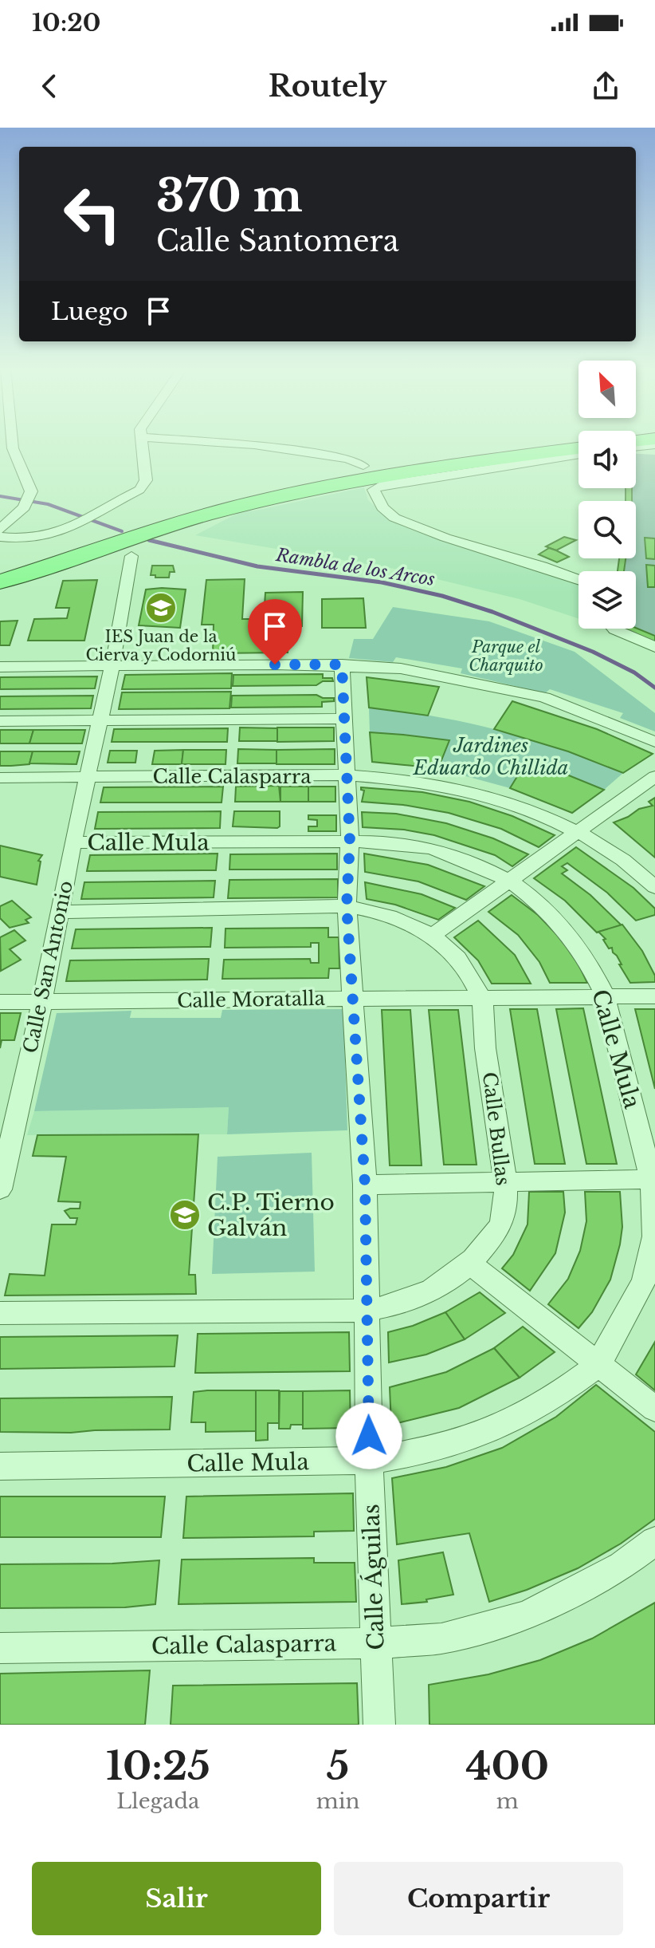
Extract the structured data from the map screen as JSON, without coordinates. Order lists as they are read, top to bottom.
{
  "streets": {
    "street": [
      "Calle Calasparra",
      "Calle Mula",
      "Calle San Antonio",
      "Calle Moratalla",
      "Calle Bullas",
      "Calle Águilas"
    ]
  },
  "crossings": [
    ["Calle Calasparra", "Calle San Antonio"],
    ["Calle Calasparra", "Calle Águilas"],
    ["Calle Mula", "Calle San Antonio"],
    ["Calle Mula", "Calle Moratalla"],
    ["Calle Mula", "Calle Águilas"],
    ["Calle San Antonio", "Calle Moratalla"],
    ["Calle San Antonio", "Calle Bullas"],
    ["Calle Moratalla", "Calle Bullas"],
    ["Calle Moratalla", "Calle Águilas"],
    ["Calle Bullas", "Calle Águilas"]
  ],
  "water": ["Rambla de los Arcos"],
  "parks": ["Parque el Charquito", "Jardines Eduardo Chillida"],
  "places": {
    "school or university": ["IES Juan de la Cierva y Codorniú", "C.P. Tierno Galván"]
  },
  "north": "top left",
  "page": {
    "status": "10:20",
    "header": "Routely",
    "turn": ["370 m", "Calle Santomera"],
    "then": "Luego",
    "eta": [
      "10:25",
      "Llegada",
      "5",
      "min",
      "400",
      "m"
    ],
    "buttons": ["Salir", "Compartir"]
  }
}
